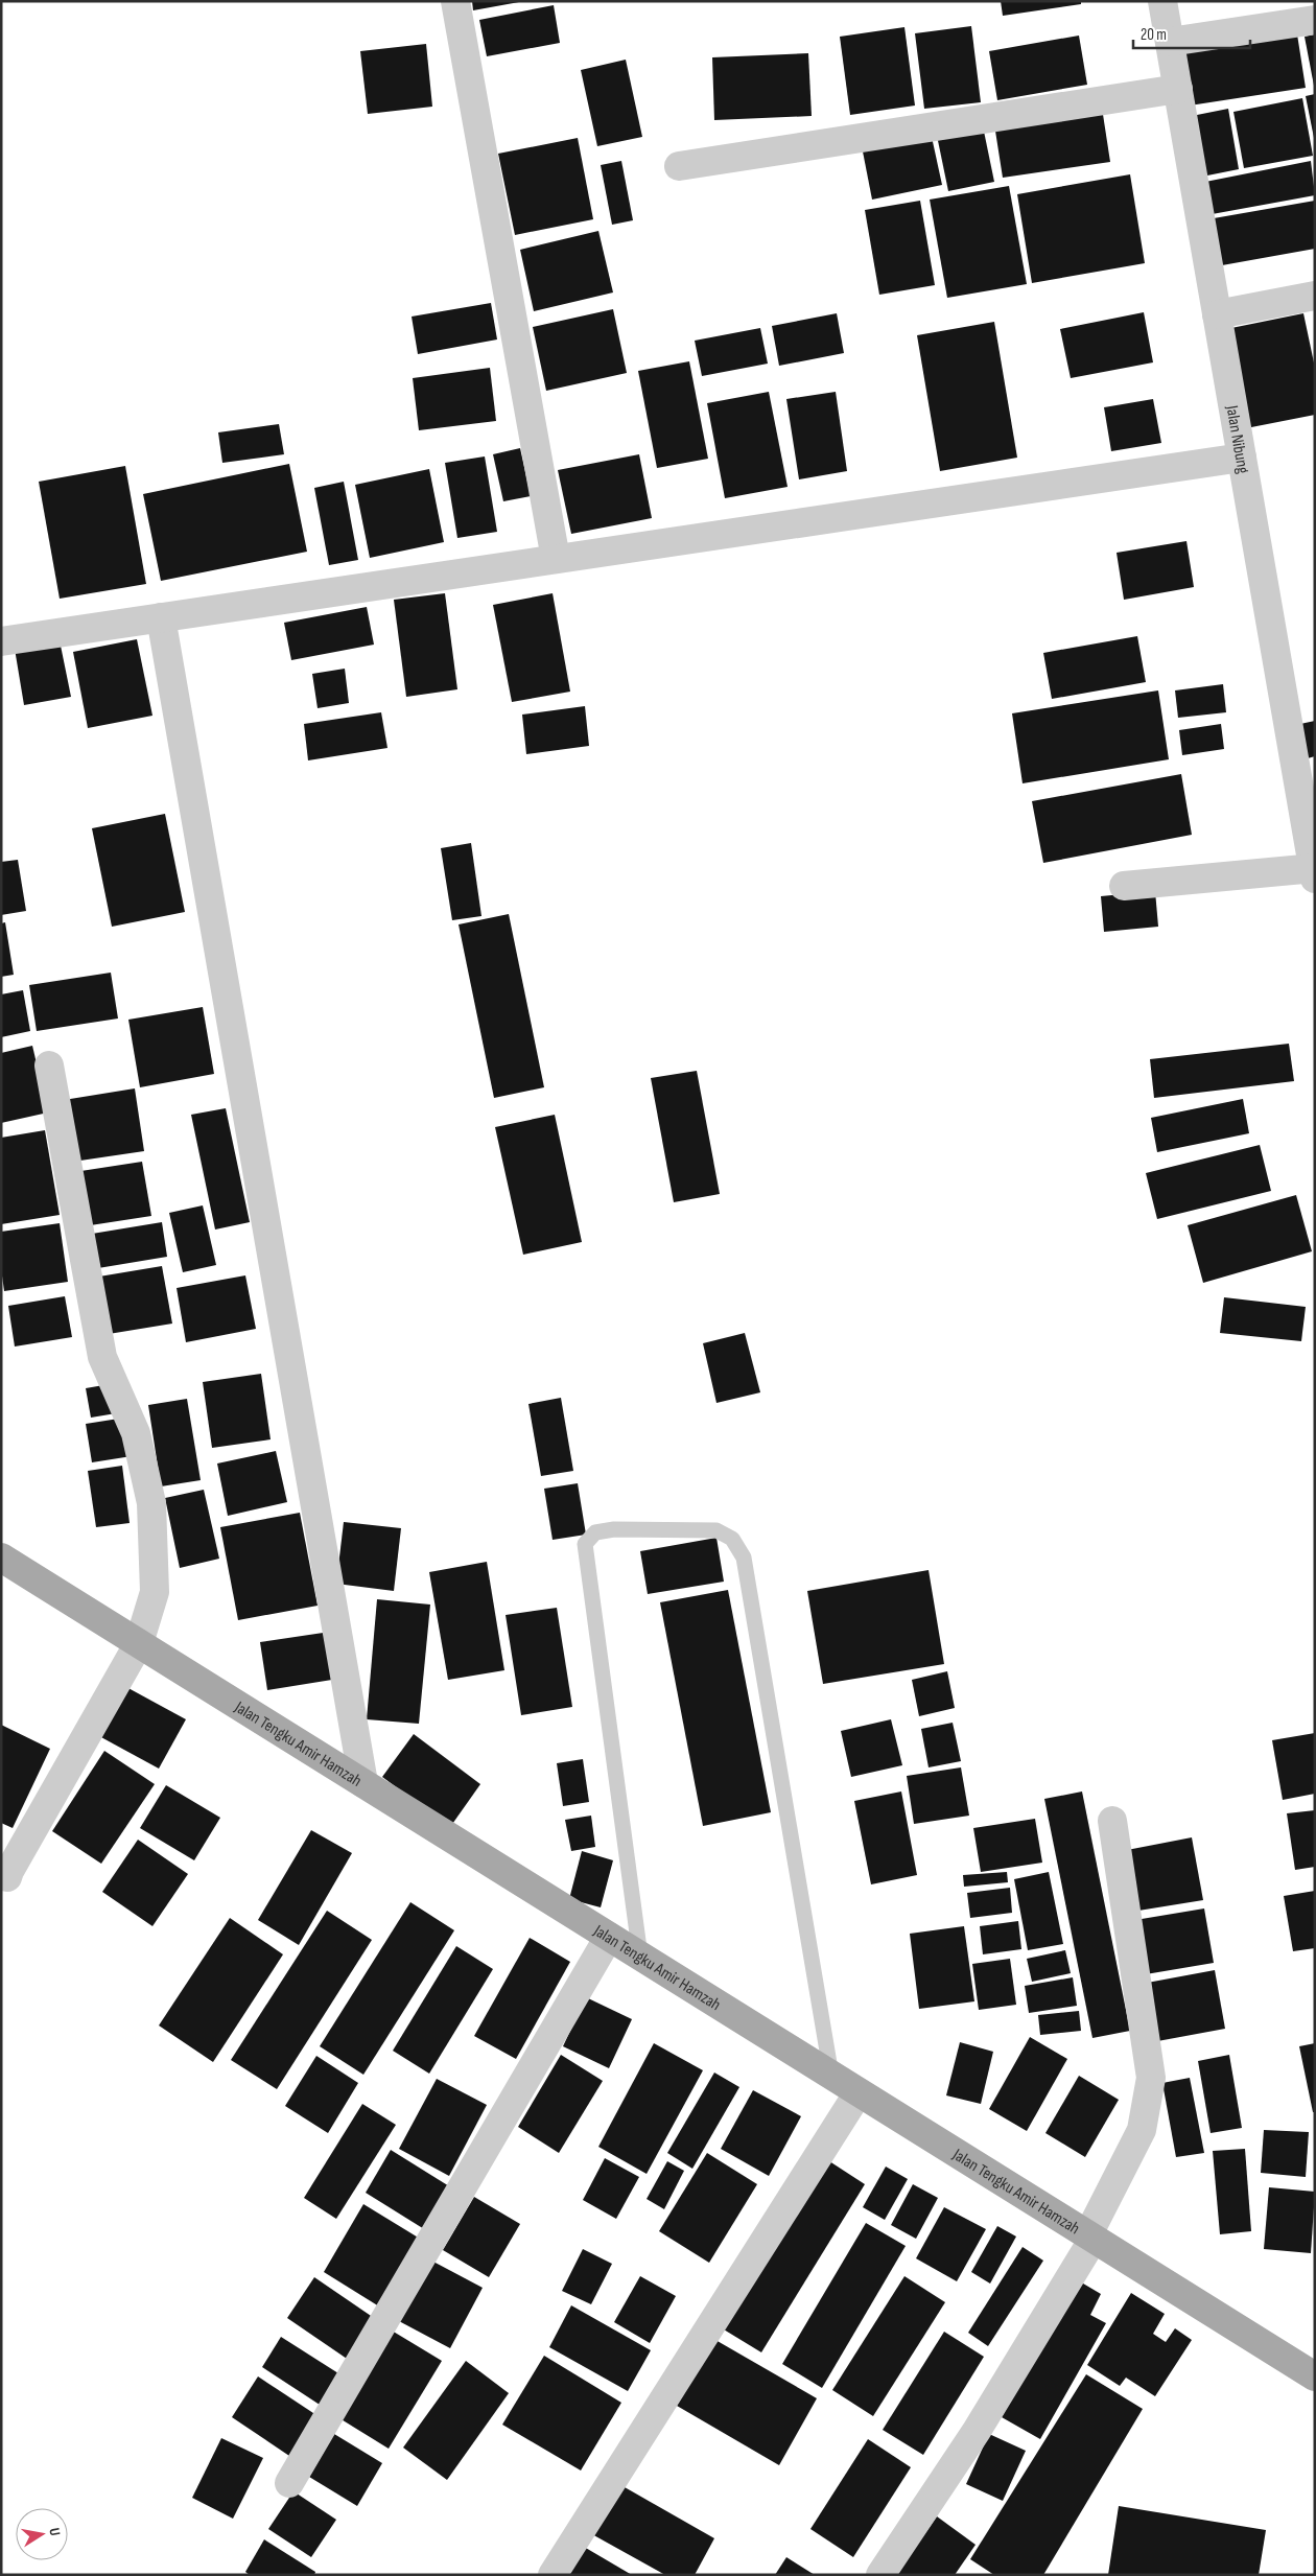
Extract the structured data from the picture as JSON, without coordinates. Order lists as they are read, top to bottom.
{
  "streets": {
    "main road": ["Jalan Tengku Amir Hamzah"],
    "street": ["Jalan Nibung"]
  },
  "scale_bar": "20 m",
  "north": "right"
}
